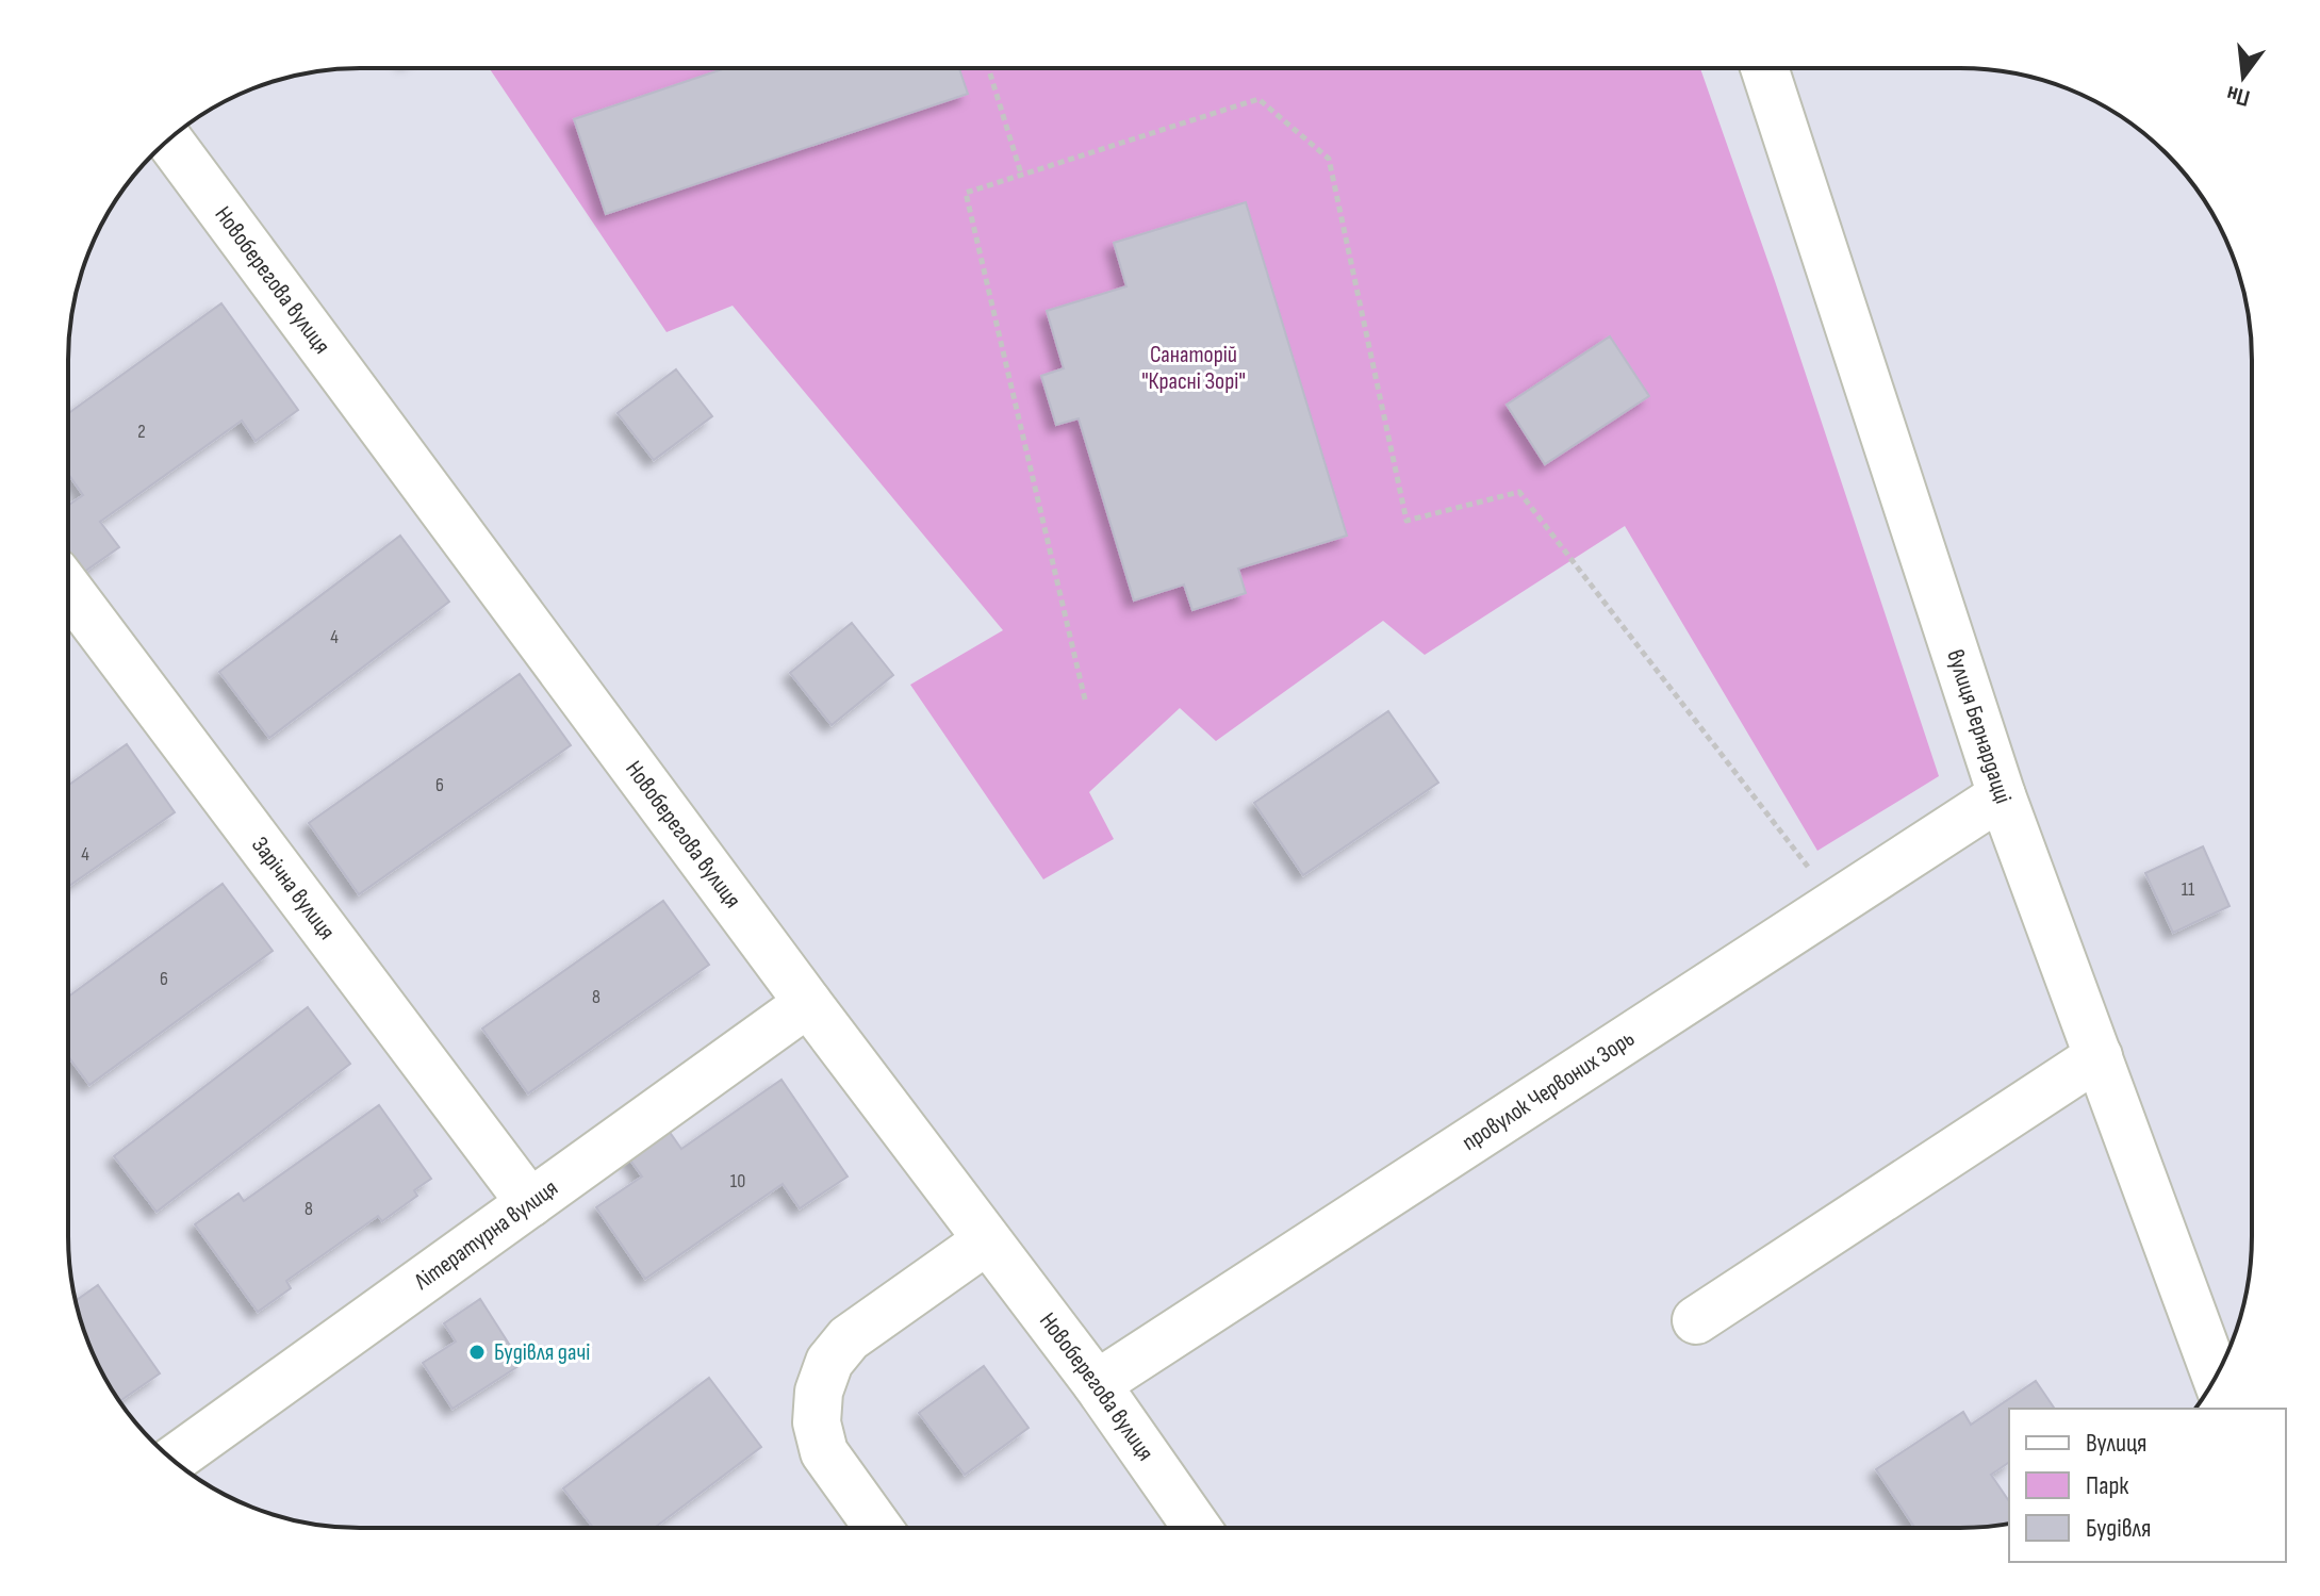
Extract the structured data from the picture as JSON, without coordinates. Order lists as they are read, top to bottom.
{
  "streets": {
    "street": [
      "Новоберегова вулиця",
      "вулиця Бернардацці",
      "Зарічна вулиця",
      "провулок Червоних Зорь",
      "Літературна вулиця"
    ]
  },
  "crossings": [
    ["Новоберегова вулиця", "провулок Червоних Зорь"],
    ["Новоберегова вулиця", "Літературна вулиця"],
    ["вулиця Бернардацці", "провулок Червоних Зорь"],
    ["Зарічна вулиця", "Літературна вулиця"]
  ],
  "parks": ["Санаторій \"Красні Зорі\""],
  "places": ["Будівля дачі"],
  "house_numbers": [
    "2",
    "4",
    "6",
    "4",
    "11",
    "6",
    "8",
    "10",
    "8"
  ],
  "legend": ["Вулиця", "Парк", "Будівля"],
  "north": "bottom"
}
